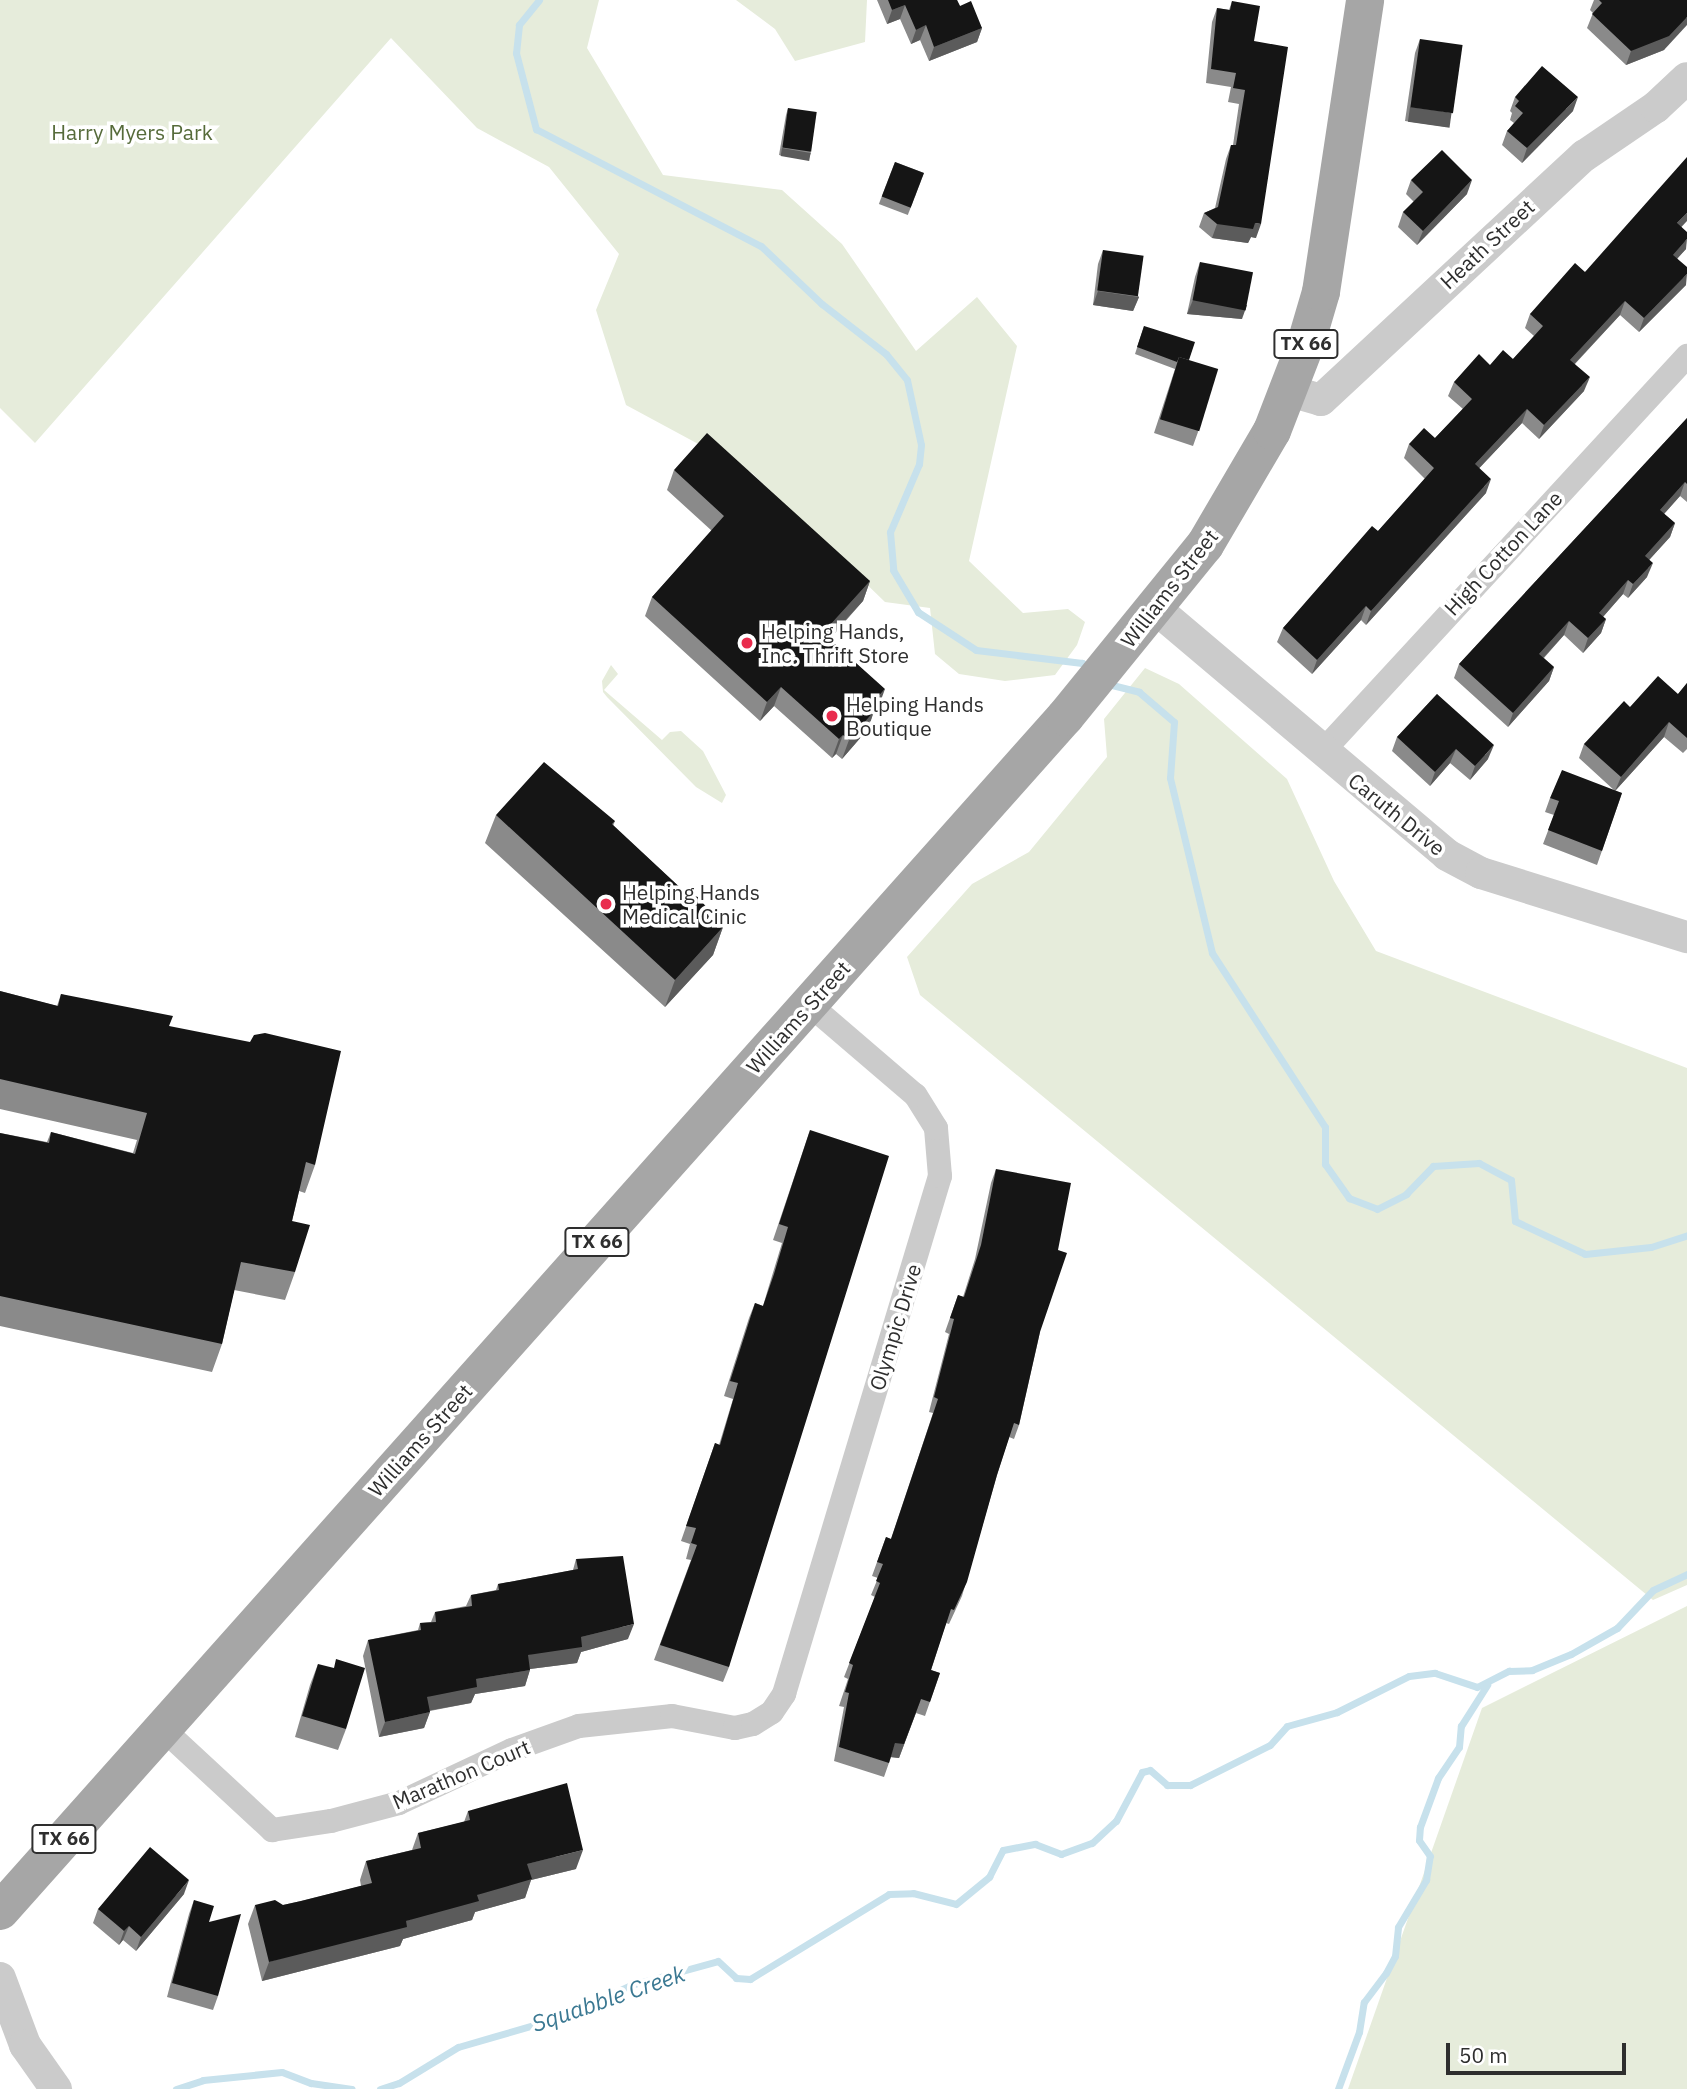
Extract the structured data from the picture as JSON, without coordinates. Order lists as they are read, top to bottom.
{
  "streets": {
    "main road": ["TX 66", "Williams Street"],
    "street": [
      "Heath Street",
      "High Cotton Lane",
      "Caruth Drive",
      "Olympic Drive",
      "Marathon Court"
    ]
  },
  "crossings": [
    ["Heath Street", "Williams Street"],
    ["High Cotton Lane", "Caruth Drive"],
    ["Williams Street", "Caruth Drive"],
    ["Williams Street", "Olympic Drive"],
    ["Williams Street", "Marathon Court"],
    ["Olympic Drive", "Marathon Court"]
  ],
  "water": ["Squabble Creek"],
  "parks": ["Harry Myers Park"],
  "places": ["Helping Hands, Inc. Thrift Store", "Helping Hands Boutique", "Helping Hands Medical Cinic"],
  "scale_bar": "50 m"
}
